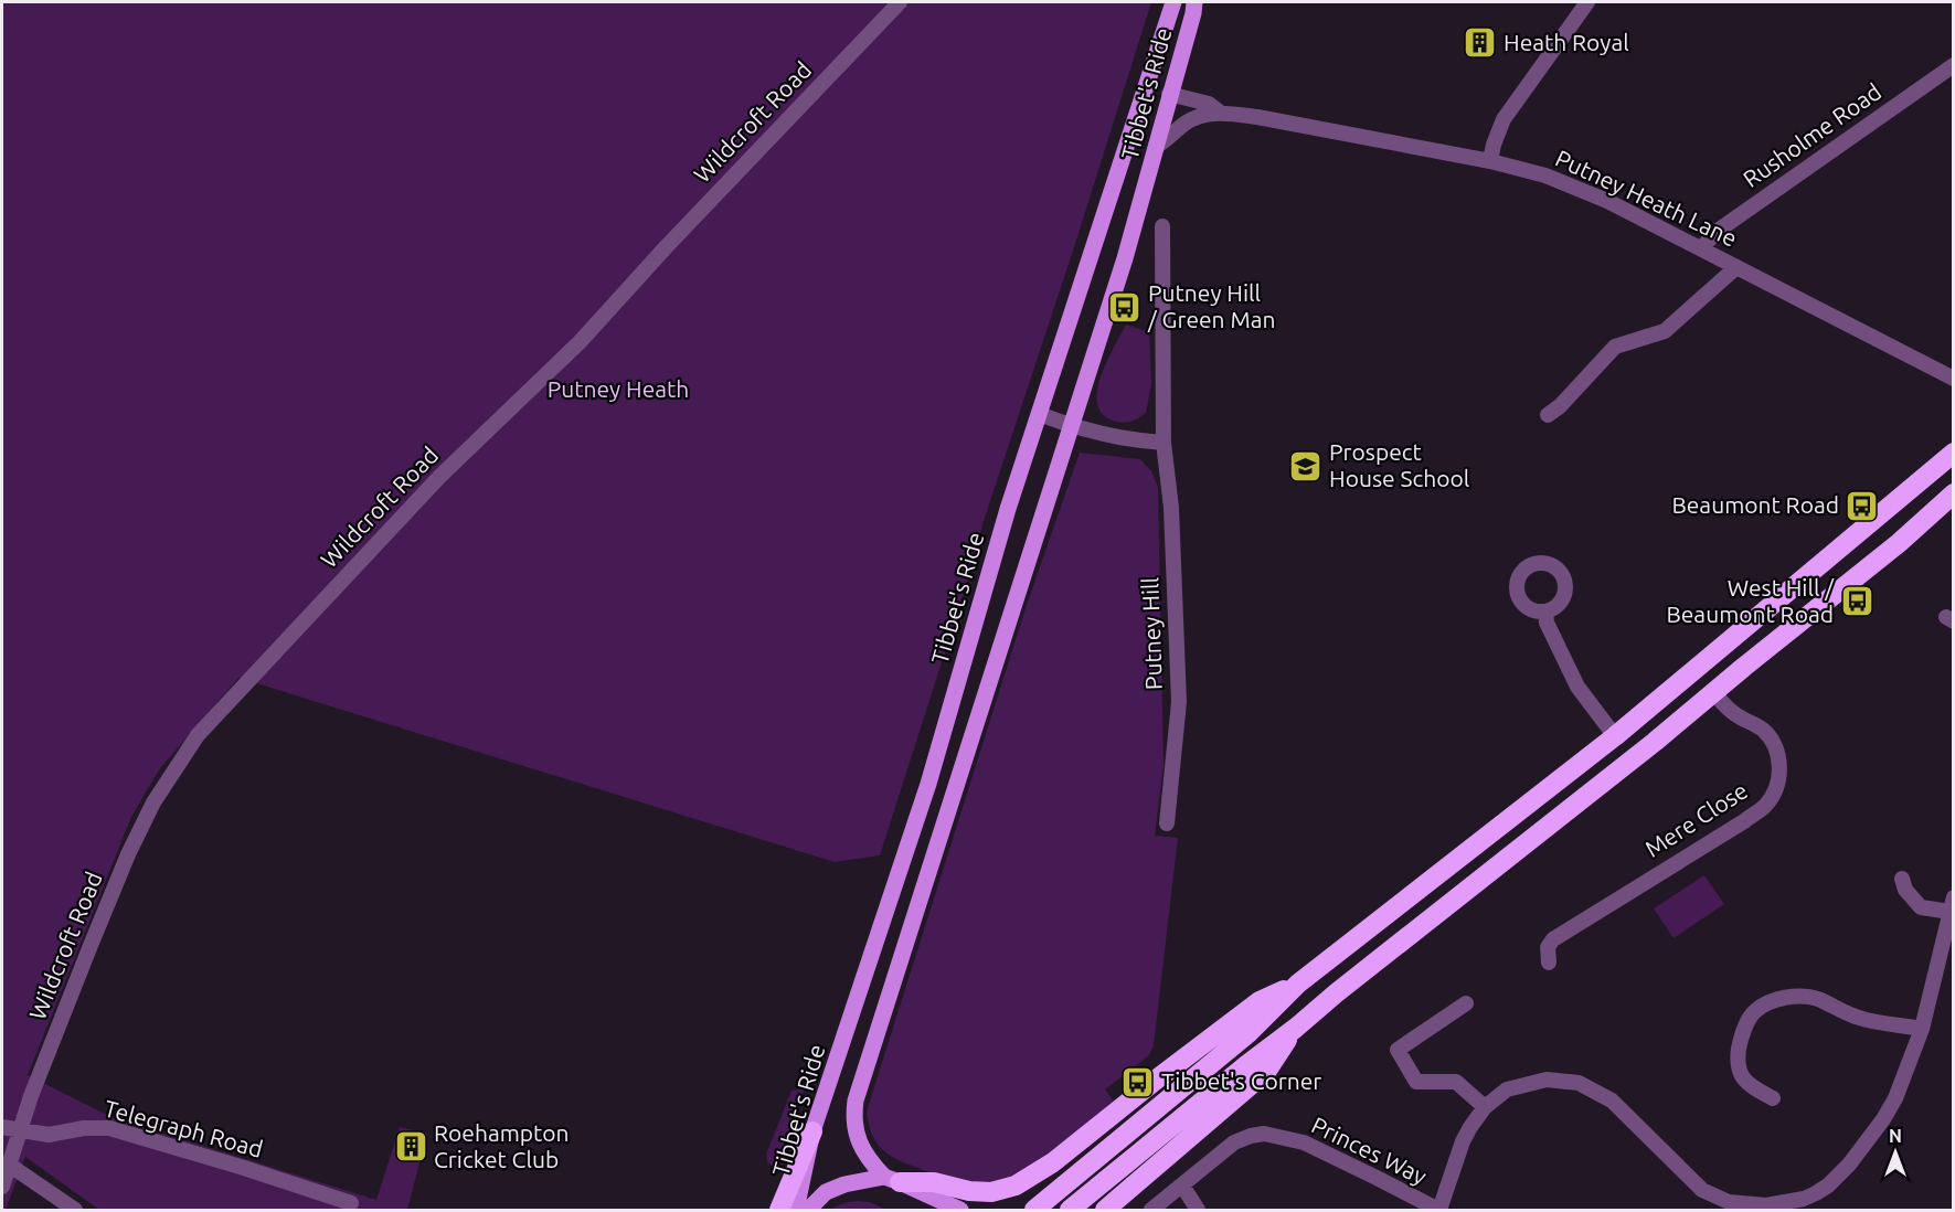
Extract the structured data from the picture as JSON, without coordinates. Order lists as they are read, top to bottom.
{
  "streets": {
    "main road": ["Tibbet's Ride"],
    "street": [
      "Wildcroft Road",
      "Rusholme Road",
      "Putney Heath Lane",
      "Putney Hill",
      "Mere Close",
      "Telegraph Road",
      "Princes Way"
    ]
  },
  "crossings": [
    ["Tibbet's Ride", "Putney Heath Lane"],
    ["Wildcroft Road", "Telegraph Road"],
    ["Rusholme Road", "Putney Heath Lane"]
  ],
  "parks": ["Putney Heath"],
  "places": {
    "building": ["Heath Royal", "Roehampton Cricket Club"],
    "bus stop": [
      "Putney Hill / Green Man",
      "Beaumont Road",
      "West Hill / Beaumont Road",
      "Tibbet's Corner"
    ],
    "school or university": ["Prospect House School"]
  },
  "north": "top"
}
